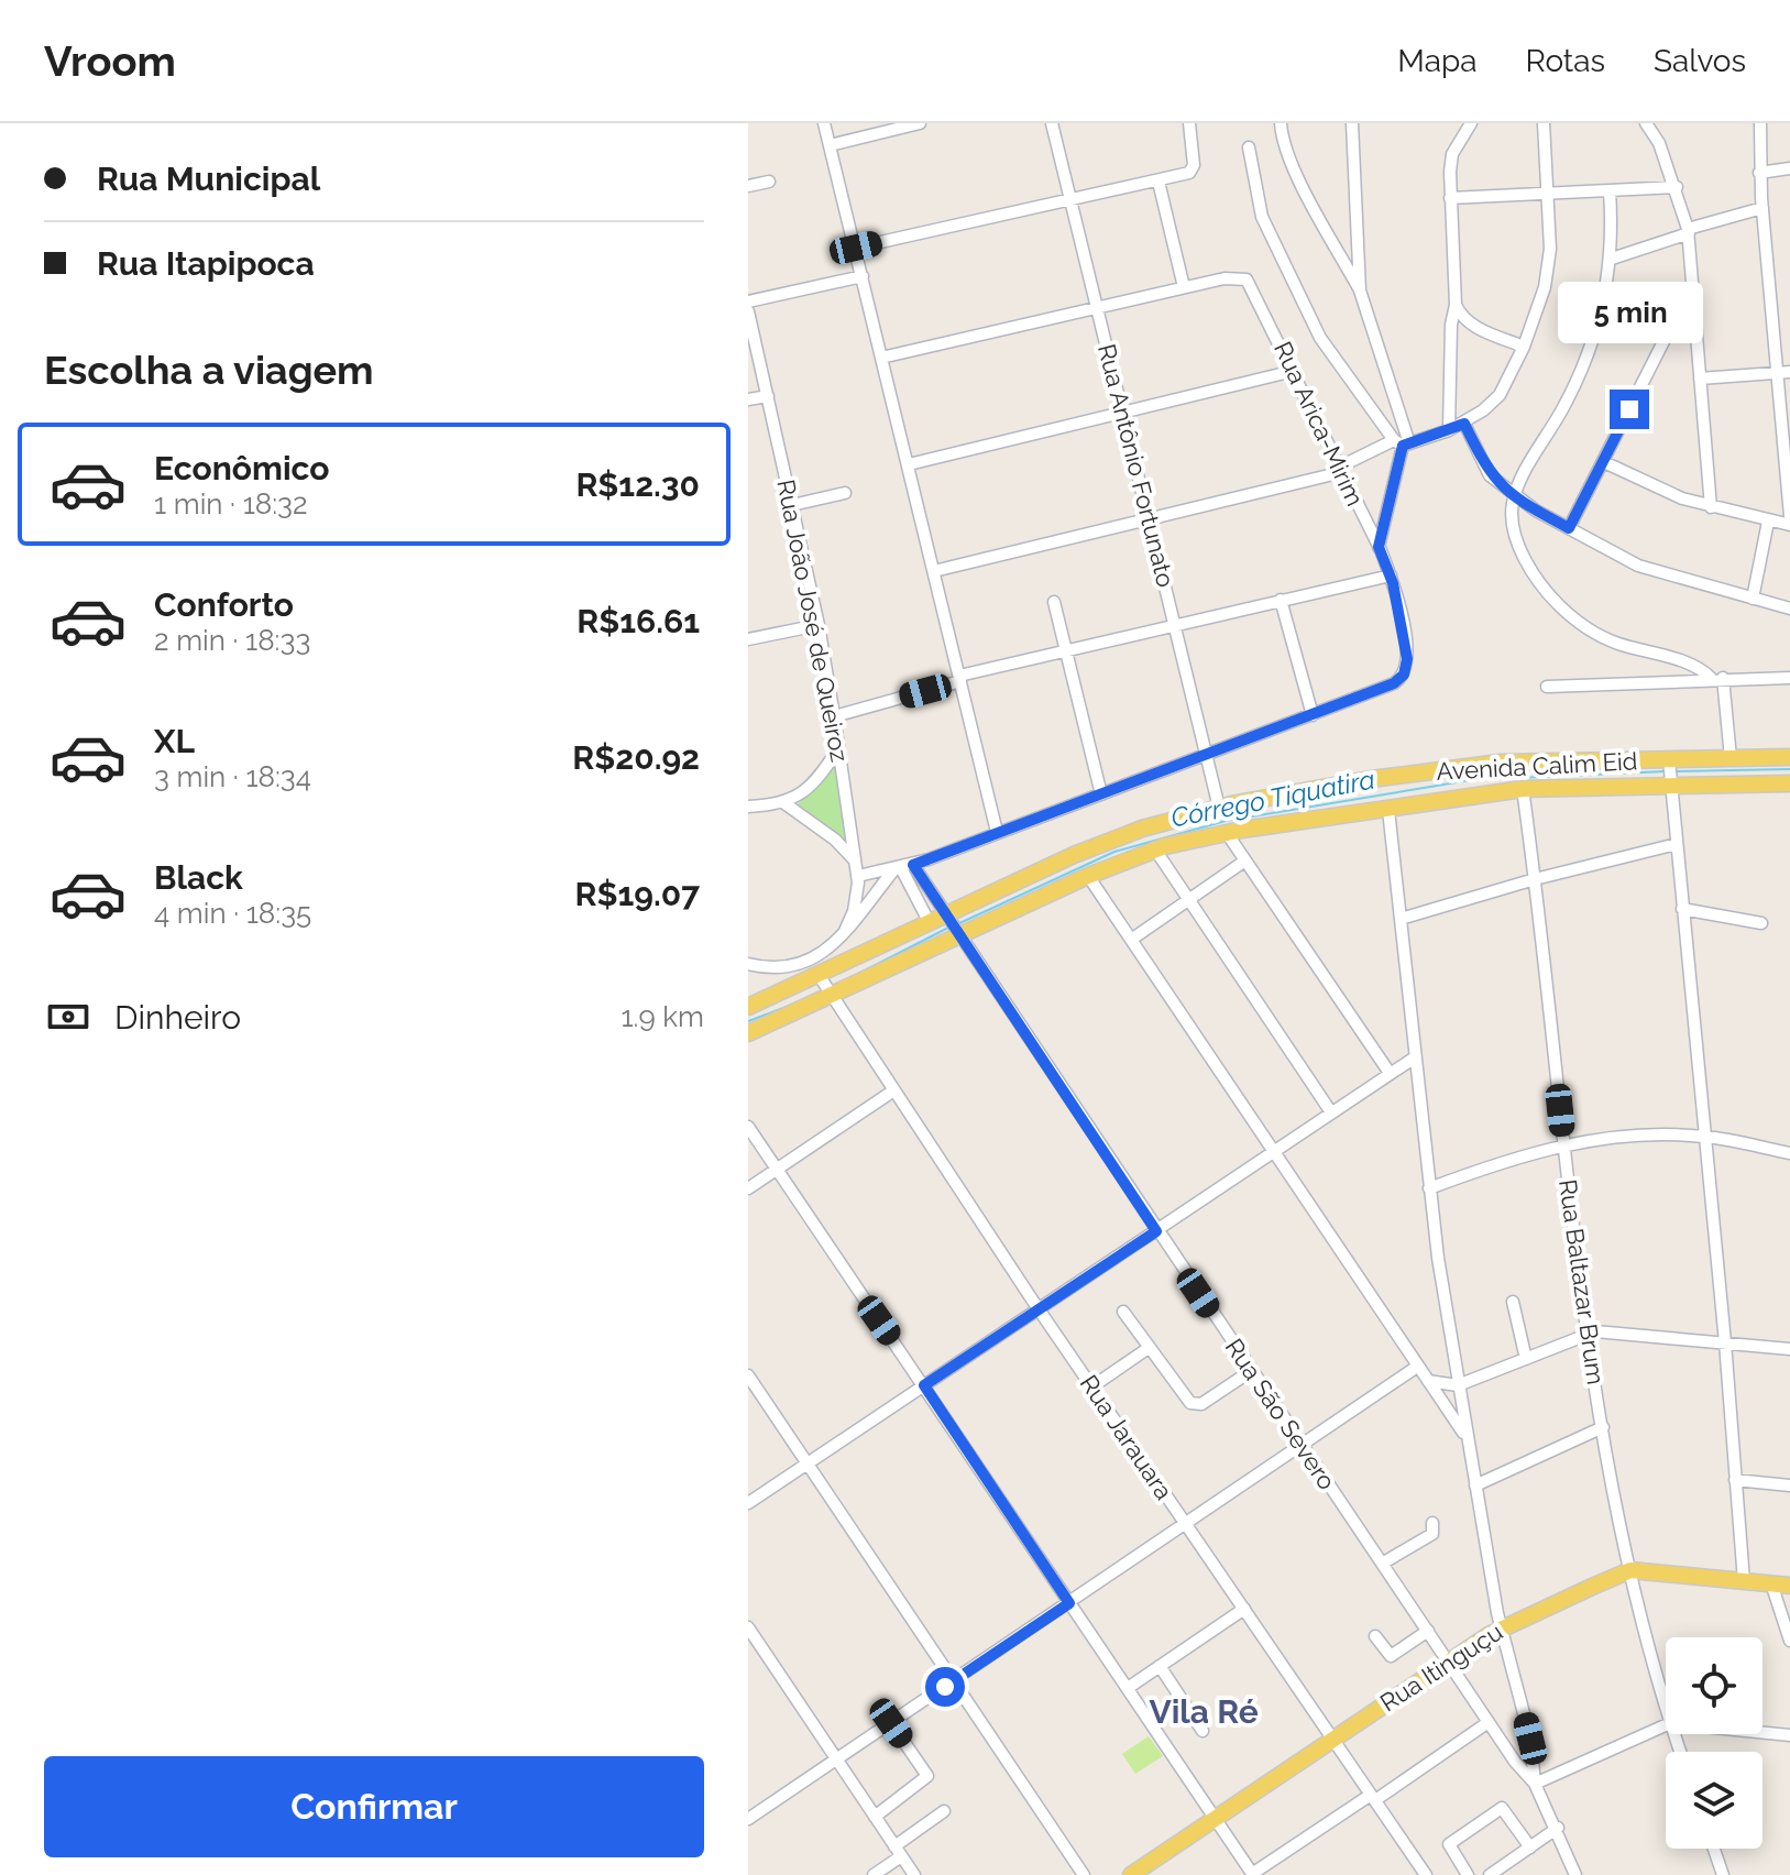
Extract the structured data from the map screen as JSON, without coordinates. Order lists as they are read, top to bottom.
{
  "streets": {
    "main road": ["Avenida Calim Eid", "Rua Itinguçu"],
    "street": [
      "Rua Arica-Mirim",
      "Rua Antônio Fortunato",
      "Rua João José de Queiroz",
      "Rua Baltazar Brum",
      "Rua São Severo",
      "Rua Jarauara"
    ]
  },
  "crossings": [
    ["Rua Arica-Mirim", "Rua Antônio Fortunato"],
    ["Rua Arica-Mirim", "Rua João José de Queiroz"],
    ["Rua Arica-Mirim", "Rua São Severo"],
    ["Rua Antônio Fortunato", "Avenida Calim Eid"],
    ["Avenida Calim Eid", "Rua Baltazar Brum"],
    ["Avenida Calim Eid", "Rua São Severo"],
    ["Avenida Calim Eid", "Rua Jarauara"],
    ["Rua Baltazar Brum", "Rua Itinguçu"],
    ["Rua São Severo", "Rua Itinguçu"],
    ["Rua Jarauara", "Rua Itinguçu"]
  ],
  "districts": ["Vila Ré"],
  "water": ["Córrego Tiquatira"],
  "page": {
    "header": "Vroom",
    "nav": ["Mapa", "Rotas", "Salvos"],
    "banner": ["Rua Municipal", "Rua Itapipoca"],
    "bubble": "5 min",
    "heading": "Escolha a viagem",
    "list": [
      {
        "name": "Econômico",
        "note": "1 min · 18:32",
        "value": "R$12.30"
      },
      {
        "name": "Conforto",
        "note": "2 min · 18:33",
        "value": "R$16.61"
      },
      {
        "name": "XL",
        "note": "3 min · 18:34",
        "value": "R$20.92"
      },
      {
        "name": "Black",
        "note": "4 min · 18:35",
        "value": "R$19.07"
      }
    ],
    "pay": ["Dinheiro", "1.9 km"],
    "buttons": "Confirmar"
  }
}
